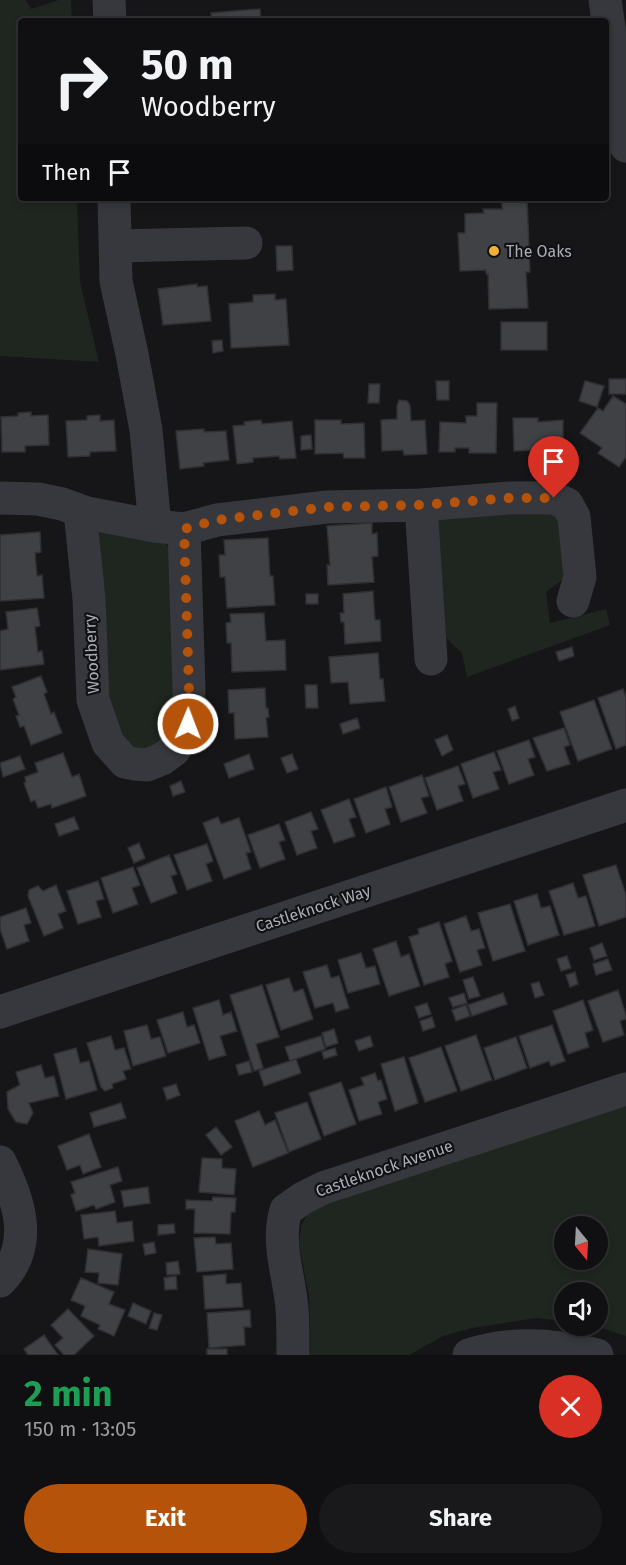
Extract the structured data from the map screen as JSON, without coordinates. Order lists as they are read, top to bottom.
{
  "streets": {
    "street": ["Woodberry", "Castleknock Way", "Castleknock Avenue"]
  },
  "places": ["The Oaks"],
  "north": "bottom",
  "page": {
    "turn": ["50 m", "Woodberry"],
    "then": "Then",
    "heading": ["2 min", "150 m · 13:05"],
    "buttons": ["Exit", "Share"]
  }
}
